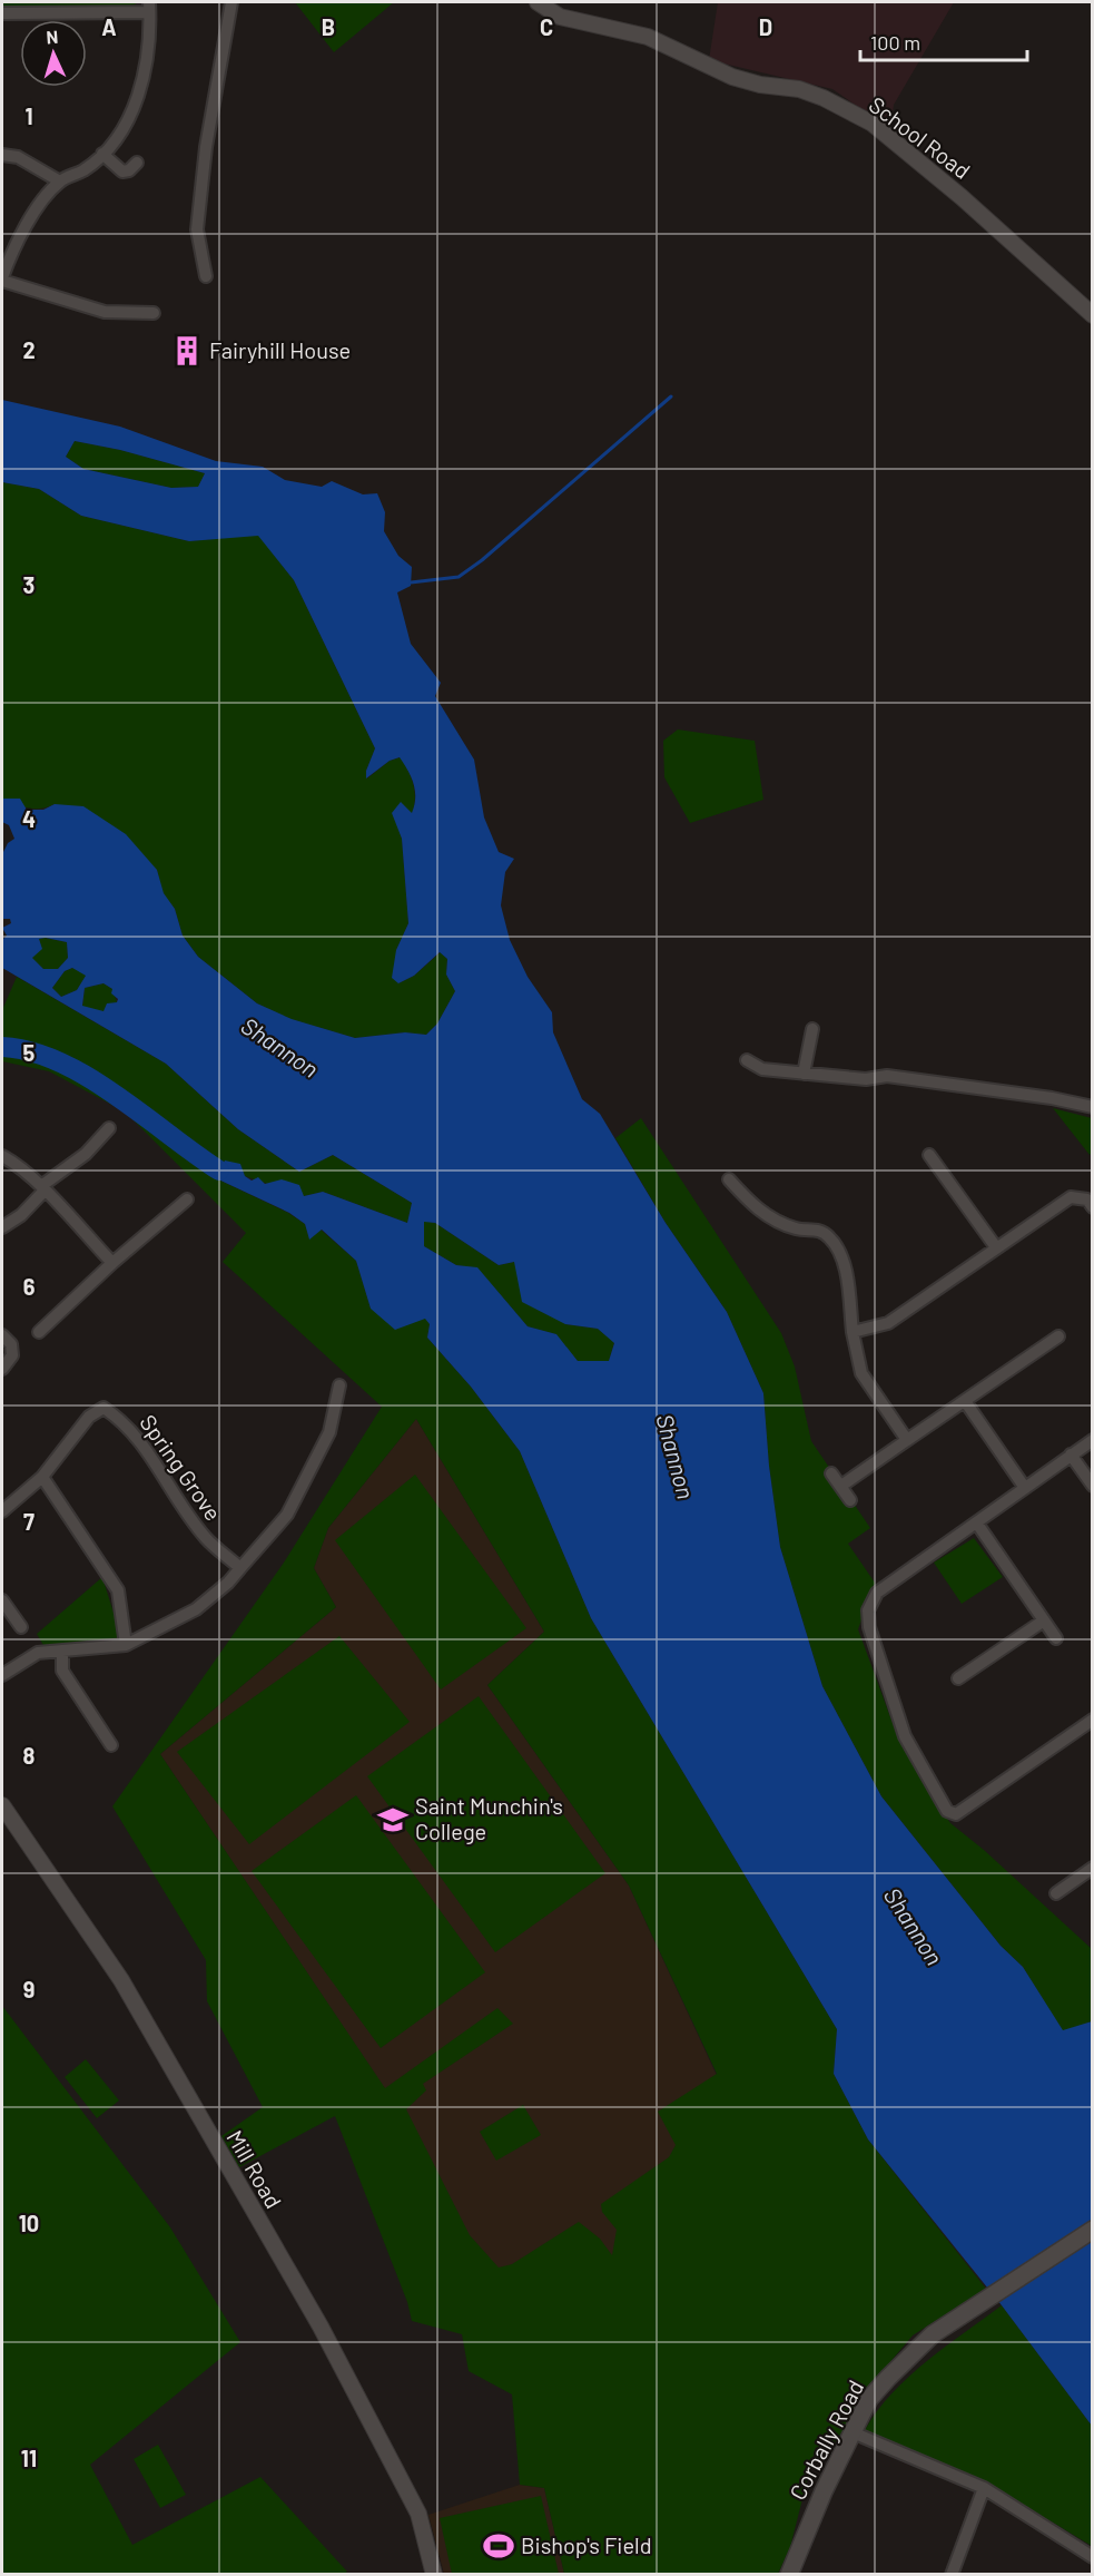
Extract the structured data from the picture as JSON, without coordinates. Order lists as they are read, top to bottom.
{
  "streets": {
    "main road": ["Corbally Road"],
    "street": ["School Road", "Spring Grove", "Mill Road"]
  },
  "water": ["Shannon"],
  "places": {
    "building": ["Fairyhill House"],
    "school or university": ["Saint Munchin's College"],
    "sports": ["Bishop's Field"]
  },
  "scale_bar": "100 m",
  "north": "top",
  "grid": {
    "columns": [
      "A",
      "B",
      "C",
      "D"
    ],
    "rows": [
      "1",
      "2",
      "3",
      "4",
      "5",
      "6",
      "7",
      "8",
      "9",
      "10",
      "11"
    ]
  }
}
